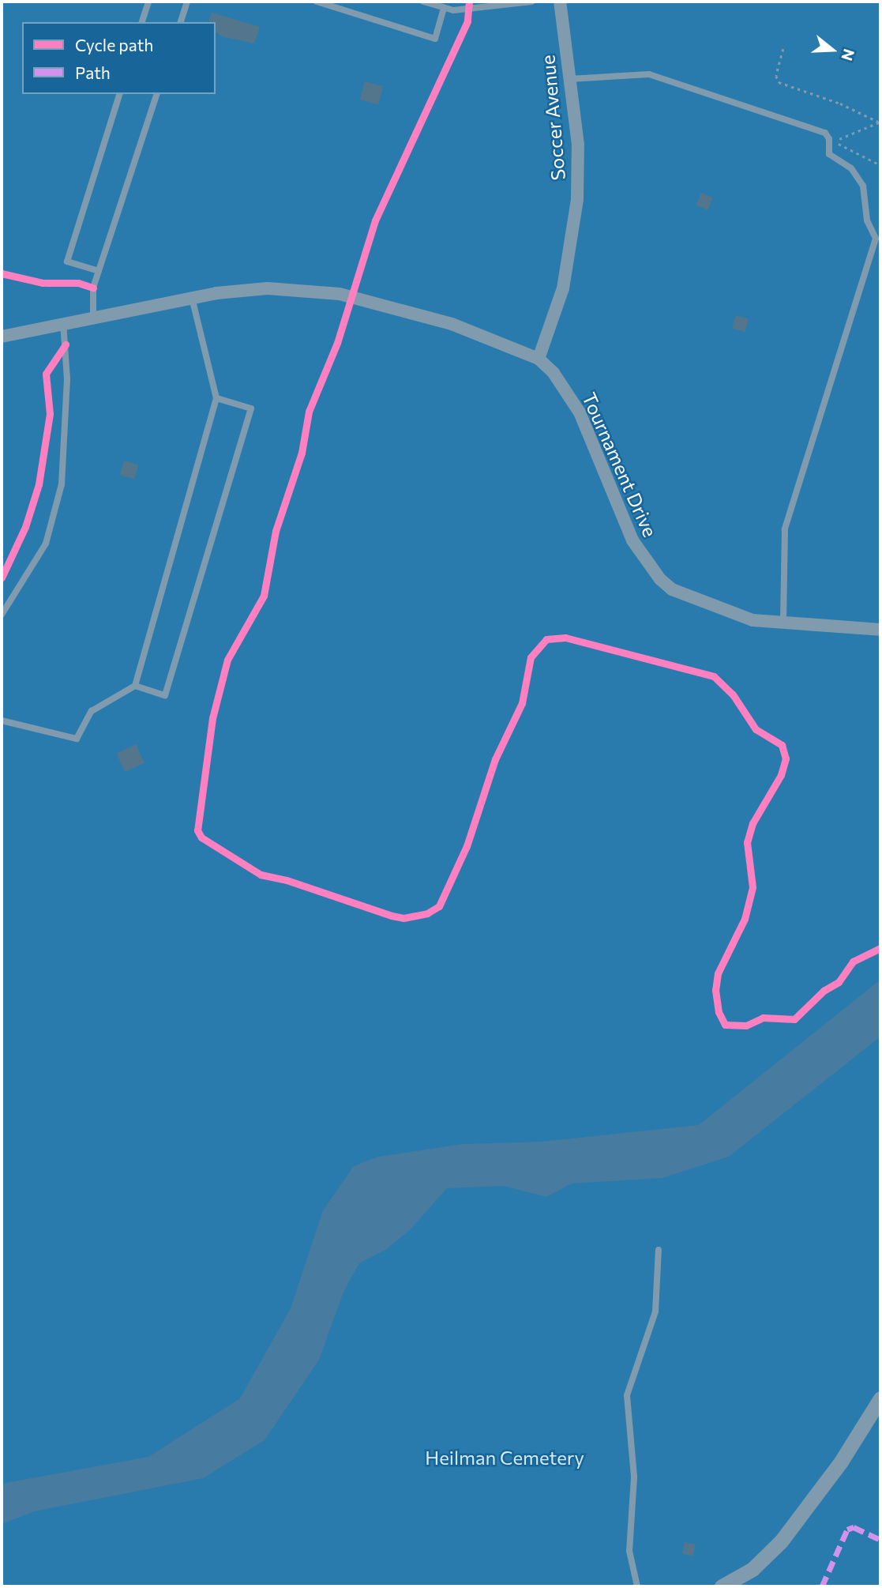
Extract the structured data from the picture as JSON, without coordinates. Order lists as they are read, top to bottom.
{
  "streets": {
    "street": ["Soccer Avenue", "Tournament Drive"]
  },
  "crossings": [
    ["Soccer Avenue", "Tournament Drive"]
  ],
  "parks": ["Heilman Cemetery"],
  "legend": ["Cycle path", "Path"],
  "north": "right"
}
